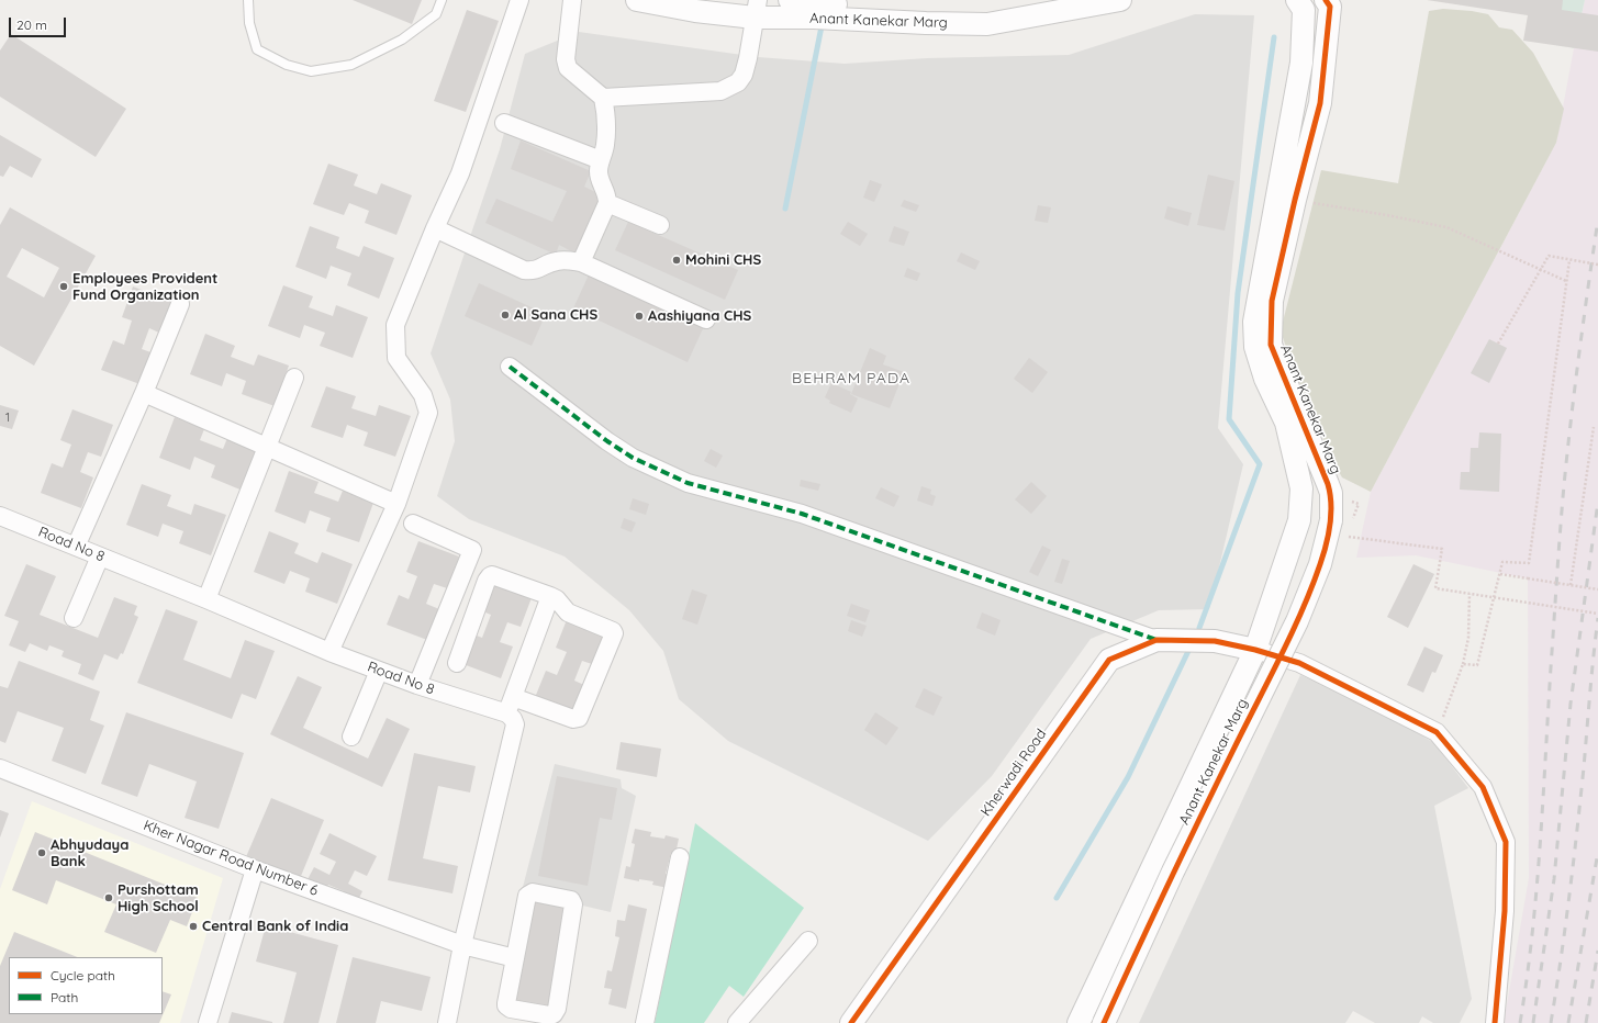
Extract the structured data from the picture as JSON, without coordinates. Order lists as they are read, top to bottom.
{
  "streets": {
    "street": [
      "Anant Kanekar Marg",
      "Road No 8",
      "Kherwadi Road",
      "Kher Nagar Road Number 6"
    ]
  },
  "crossings": [
    ["Anant Kanekar Marg", "Kherwadi Road"]
  ],
  "districts": ["BEHRAM PADA"],
  "places": [
    "Mohini CHS",
    "Employees Provident Fund Organization",
    "Al Sana CHS",
    "Aashiyana CHS",
    "Abhyudaya Bank",
    "Purshottam High School",
    "Central Bank of India"
  ],
  "house_numbers": ["1"],
  "legend": ["Cycle path", "Path"],
  "scale_bar": "20 m"
}
